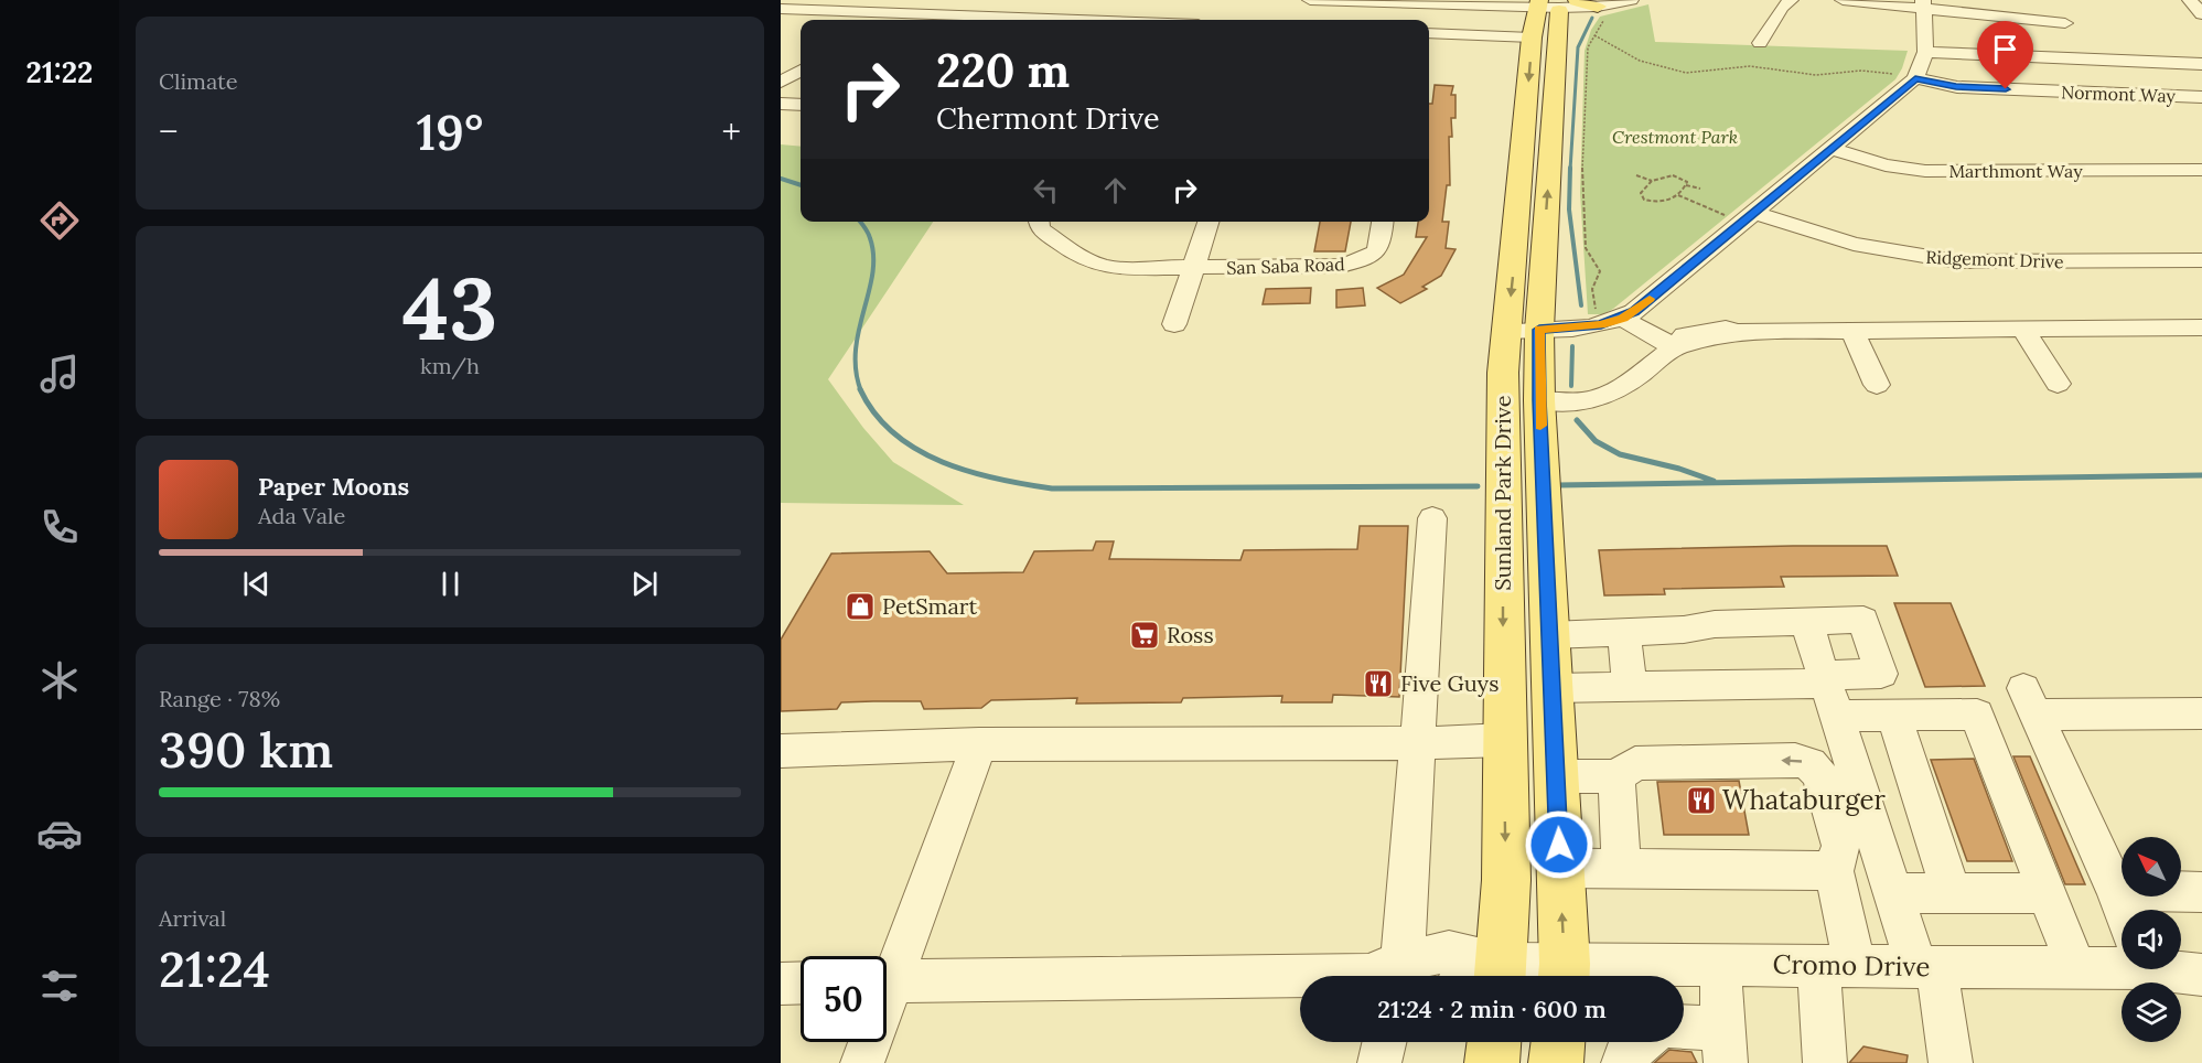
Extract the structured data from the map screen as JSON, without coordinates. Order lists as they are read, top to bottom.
{
  "streets": {
    "main road": ["Sunland Park Drive"],
    "street": [
      "Normont Way",
      "Marthmont Way",
      "Ridgemont Drive",
      "San Saba Road",
      "Cromo Drive"
    ]
  },
  "crossings": [
    ["Sunland Park Drive", "Cromo Drive"]
  ],
  "parks": ["Crestmont Park"],
  "places": {
    "shop": ["PetSmart"],
    "supermarket": ["Ross"],
    "restaurant": ["Five Guys", "Whataburger"]
  },
  "north": "top left",
  "page": {
    "tabs": "21:22",
    "tile": [
      "Climate",
      ["43", "km/h"],
      ["Range · 78%", "390 km"],
      ["Arrival", "21:24"]
    ],
    "turn": ["220 m", "Chermont Drive"],
    "heat": ["−", "19°", "+"],
    "song": ["Paper Moons", "Ada Vale"],
    "limit": "50",
    "trip": "21:24 · 2 min · 600 m"
  }
}
